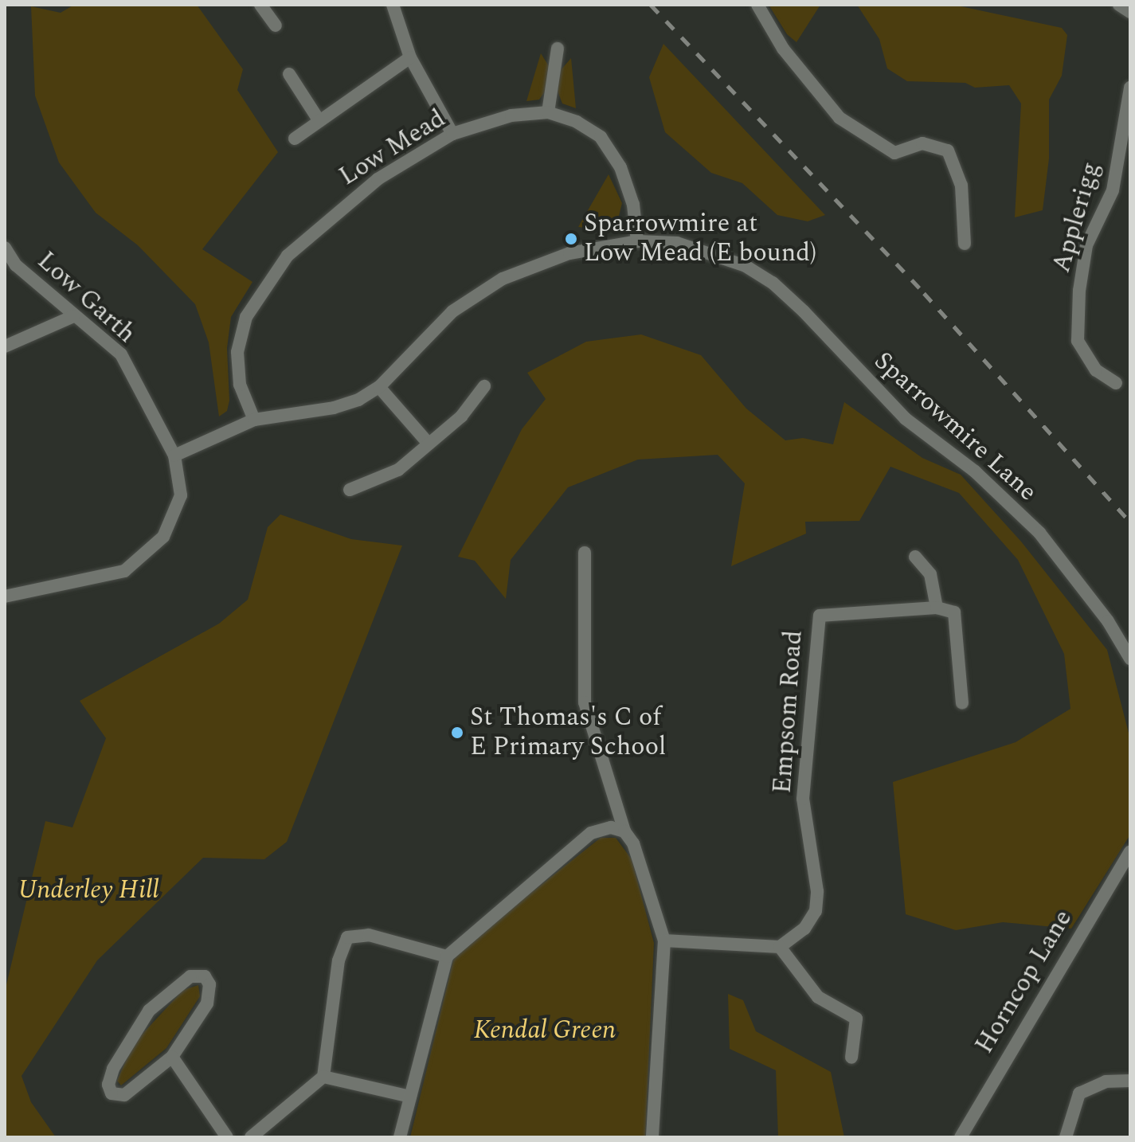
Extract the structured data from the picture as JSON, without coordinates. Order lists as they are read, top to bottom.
{
  "streets": {
    "street": [
      "Low Mead",
      "Applerigg",
      "Low Garth",
      "Sparrowmire Lane",
      "Empsom Road",
      "Horncop Lane"
    ]
  },
  "crossings": [
    ["Low Mead", "Sparrowmire Lane"],
    ["Low Garth", "Sparrowmire Lane"]
  ],
  "parks": ["Underley Hill", "Kendal Green"],
  "places": ["Sparrowmire at Low Mead (E bound)", "St Thomas's C of E Primary School"]
}
